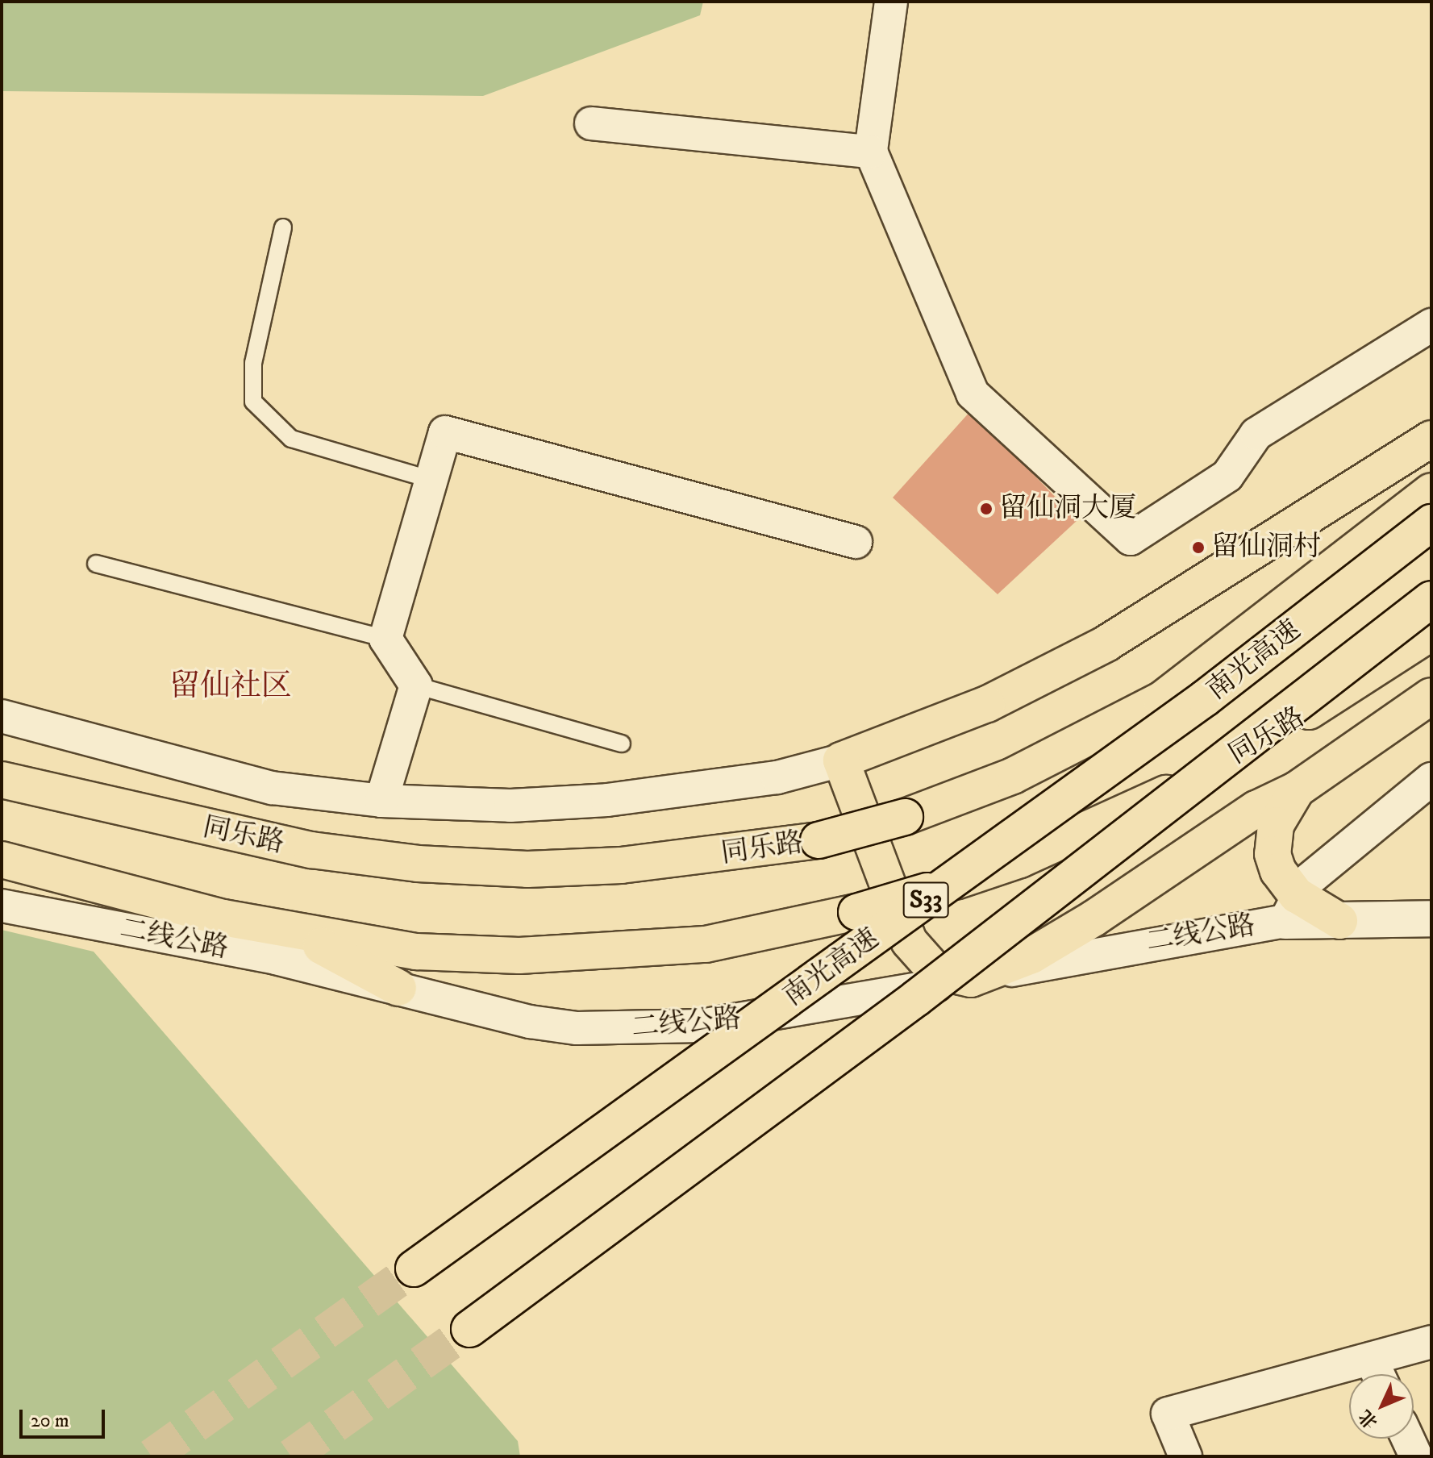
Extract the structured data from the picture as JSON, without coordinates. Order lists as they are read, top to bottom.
{
  "streets": {
    "main road": ["南光高速", "同乐路", "S33"],
    "street": ["二线公路"]
  },
  "districts": ["留仙社区"],
  "places": ["留仙洞大厦", "留仙洞村"],
  "scale_bar": "20 m",
  "north": "bottom left"
}
